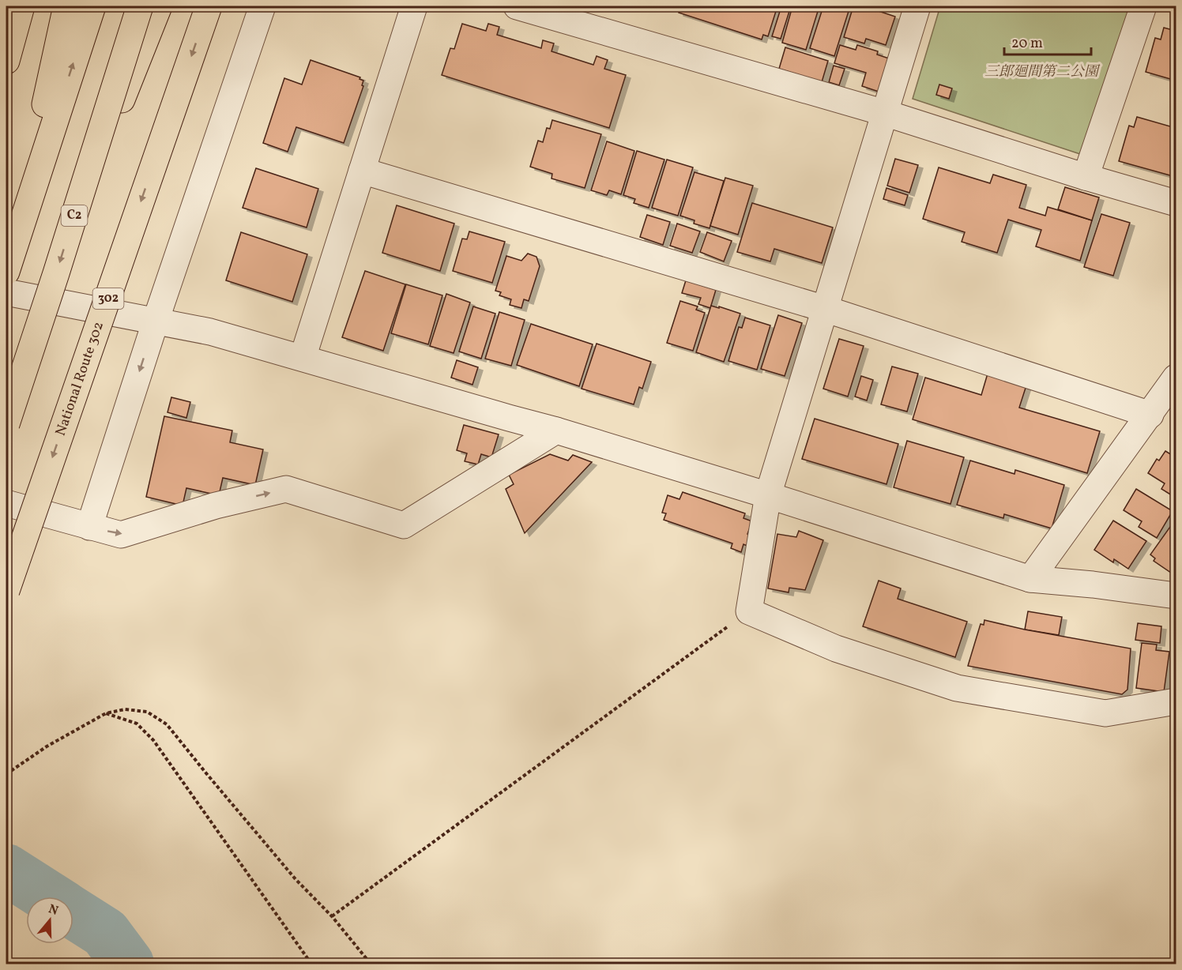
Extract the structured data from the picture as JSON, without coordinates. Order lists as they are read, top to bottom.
{
  "streets": {
    "highway": ["C2", "302", "National Route 302"]
  },
  "parks": ["三郎廻間第二公園"],
  "scale_bar": "20 m",
  "north": "top"
}
